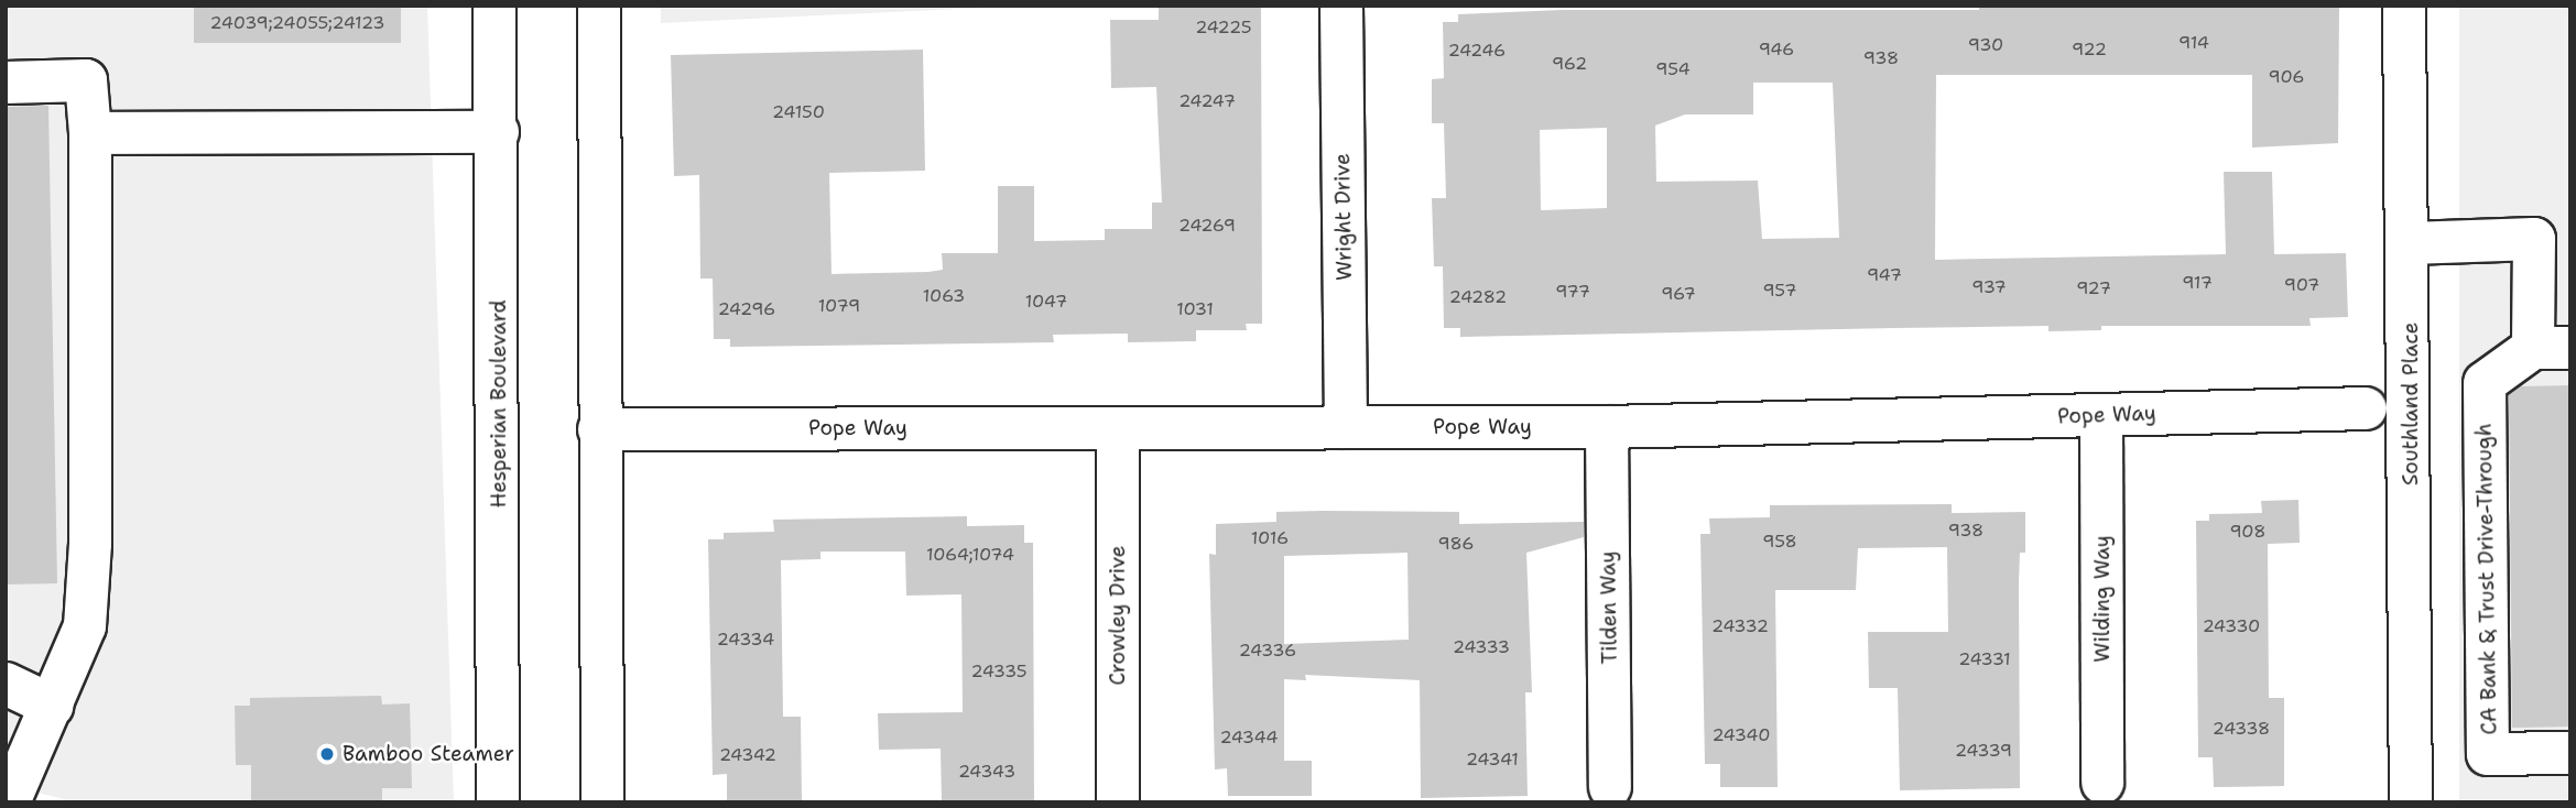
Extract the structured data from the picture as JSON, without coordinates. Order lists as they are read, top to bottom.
{
  "streets": {
    "street": [
      "Wright Drive",
      "Hesperian Boulevard",
      "Southland Place",
      "Pope Way",
      "CA Bank & Trust Drive-Through",
      "Wilding Way",
      "Tilden Way",
      "Crowley Drive"
    ]
  },
  "crossings": [
    ["Wright Drive", "Pope Way"],
    ["Pope Way", "Wilding Way"],
    ["Pope Way", "Tilden Way"],
    ["Pope Way", "Crowley Drive"]
  ],
  "places": ["Bamboo Steamer"],
  "house_numbers": [
    "24039;24055;24123",
    "24225",
    "914",
    "930",
    "946",
    "922",
    "24246",
    "938",
    "962",
    "954",
    "906",
    "24247",
    "24150",
    "24269",
    "947",
    "917",
    "907",
    "937",
    "927",
    "957",
    "977",
    "967",
    "1063",
    "24282",
    "1047",
    "1079",
    "24296",
    "1031",
    "938",
    "908",
    "1016",
    "958",
    "986",
    "1064;1074",
    "24332",
    "24330",
    "24334",
    "24333",
    "24336",
    "24331",
    "24335",
    "24338",
    "24340",
    "24344",
    "24339",
    "24342",
    "24341",
    "24343"
  ]
}
